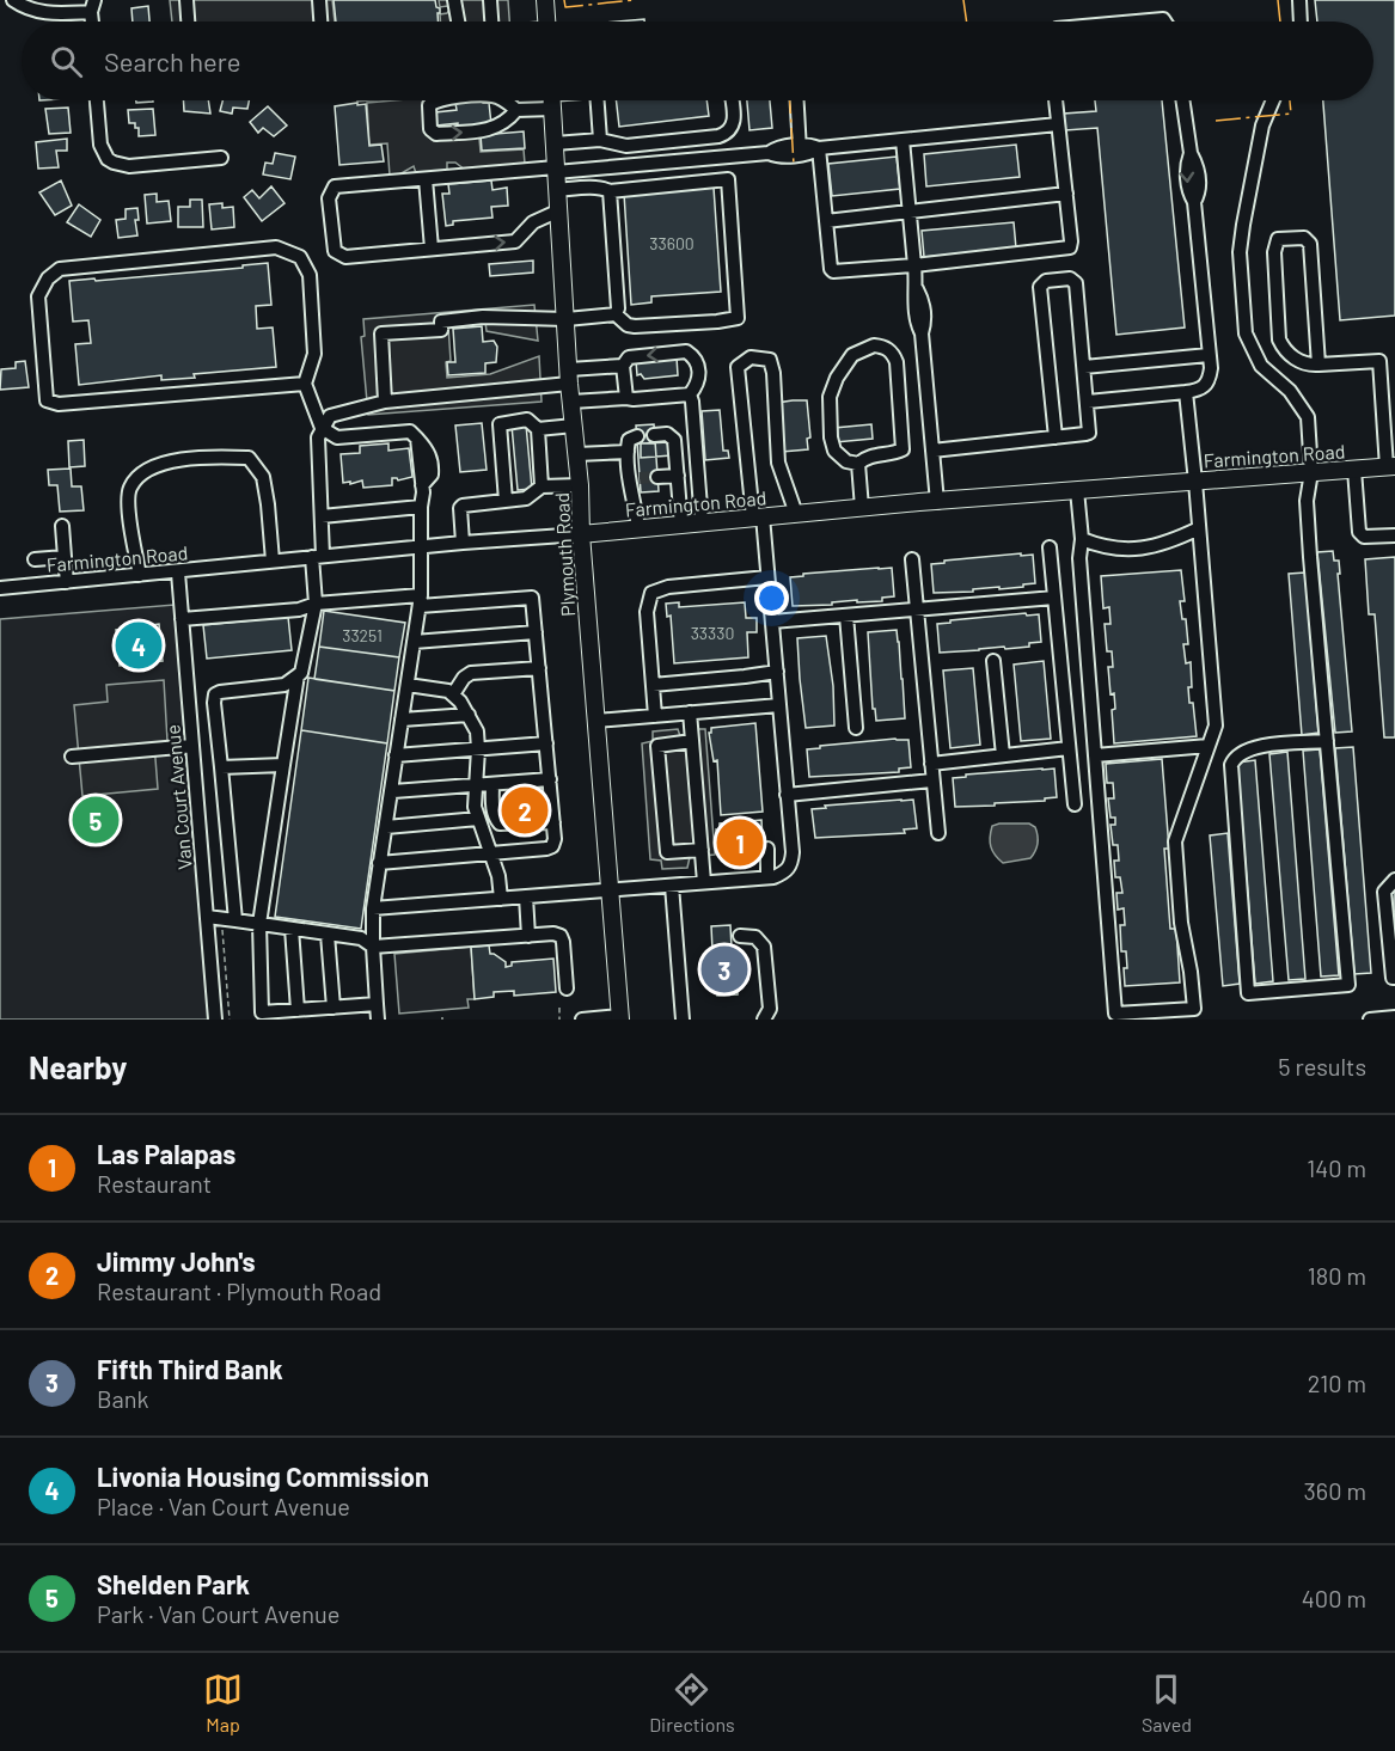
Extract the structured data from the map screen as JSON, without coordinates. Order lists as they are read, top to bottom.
{
  "streets": {
    "main road": ["Farmington Road", "Plymouth Road"],
    "street": ["Van Court Avenue"]
  },
  "crossings": [
    ["Farmington Road", "Plymouth Road"],
    ["Farmington Road", "Van Court Avenue"]
  ],
  "house_numbers": ["33600", "33330", "33251"],
  "page": {
    "search": "Search here",
    "pins": [
      "4",
      "2",
      "5",
      "1",
      "3"
    ],
    "heading": ["Nearby", "5 results"],
    "list": [
      {
        "mark": "1",
        "name": "Las Palapas",
        "note": "Restaurant",
        "value": "140 m"
      },
      {
        "mark": "2",
        "name": "Jimmy John's",
        "note": "Restaurant · Plymouth Road",
        "value": "180 m"
      },
      {
        "mark": "3",
        "name": "Fifth Third Bank",
        "note": "Bank",
        "value": "210 m"
      },
      {
        "mark": "4",
        "name": "Livonia Housing Commission",
        "note": "Place · Van Court Avenue",
        "value": "360 m"
      },
      {
        "mark": "5",
        "name": "Shelden Park",
        "note": "Park · Van Court Avenue",
        "value": "400 m"
      }
    ],
    "nav": ["Map", "Directions", "Saved"]
  }
}
